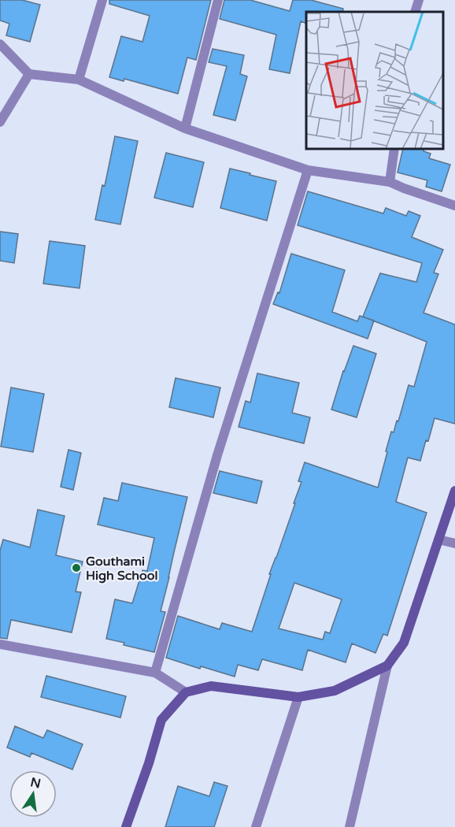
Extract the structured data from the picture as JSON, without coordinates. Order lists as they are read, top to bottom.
{
  "places": ["Gouthami High School"],
  "north": "top"
}
